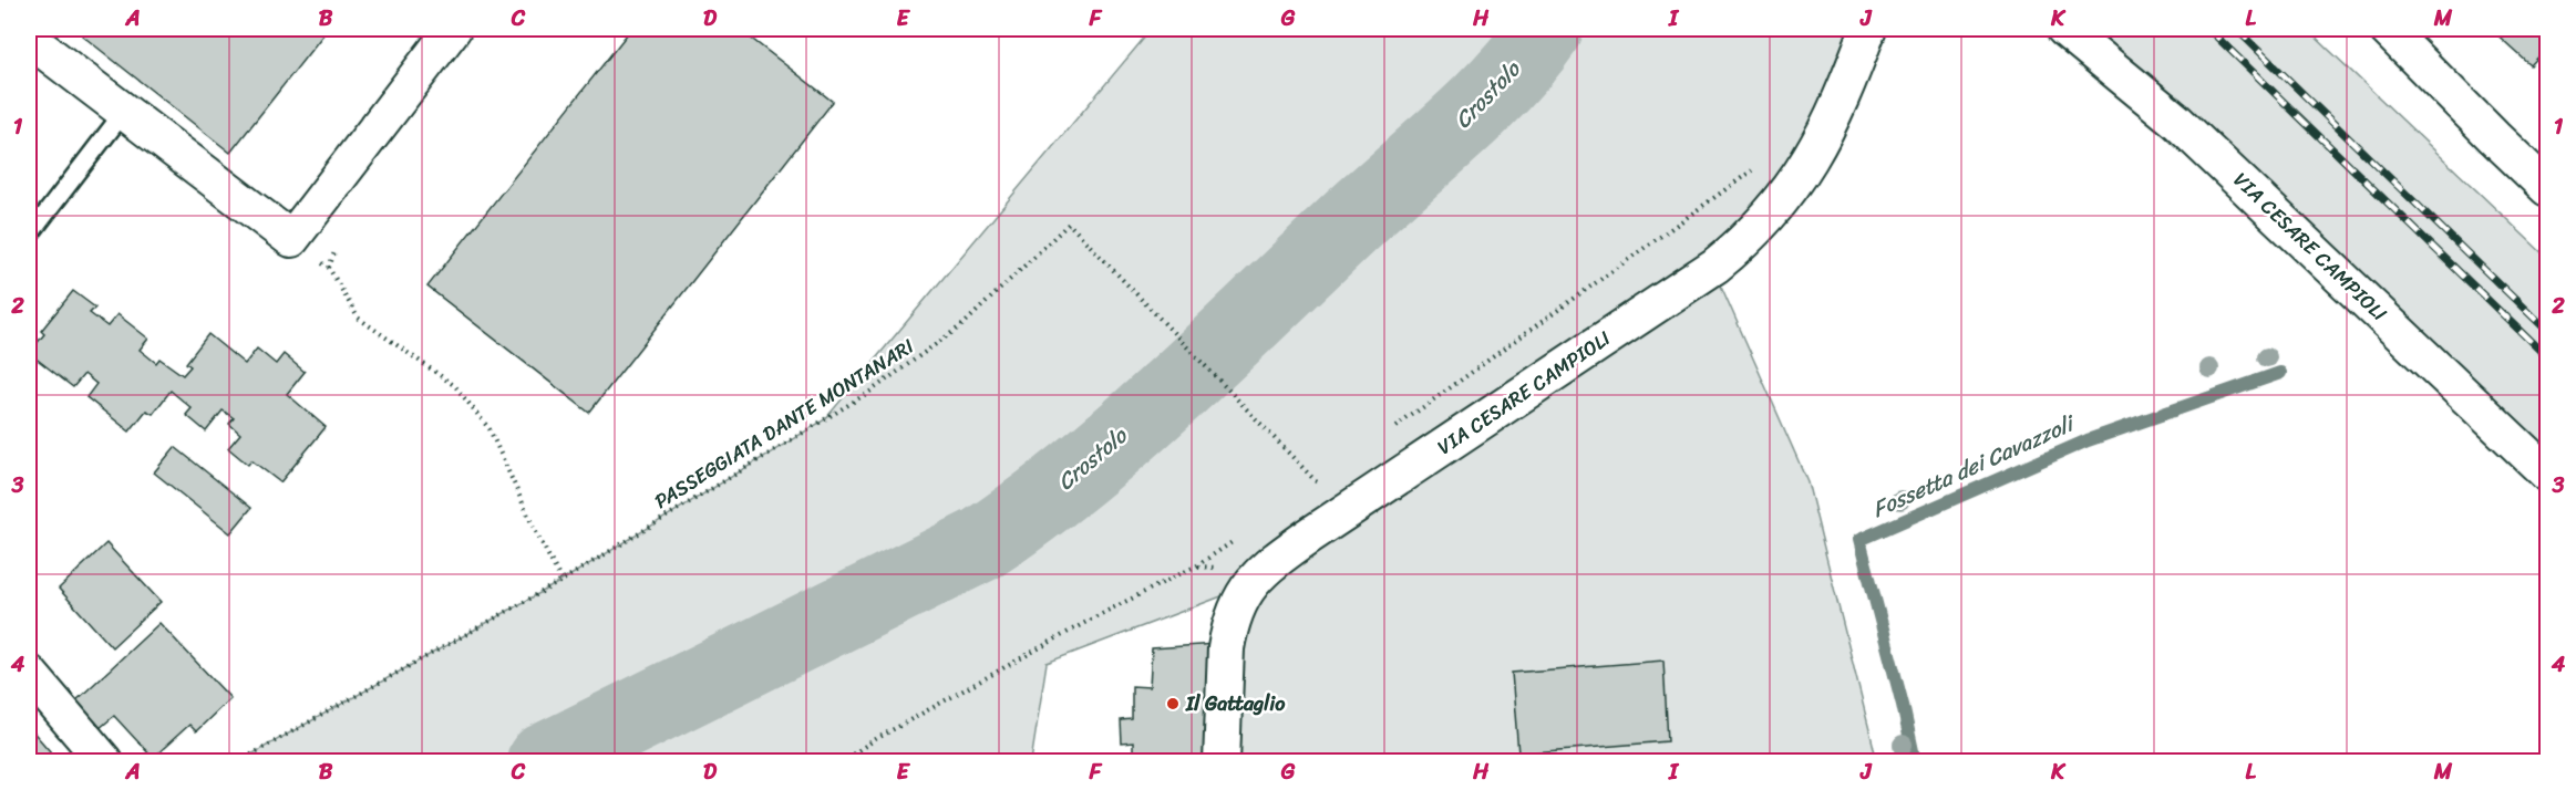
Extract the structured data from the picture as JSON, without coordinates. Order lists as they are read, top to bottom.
{
  "streets": {
    "street": ["VIA CESARE CAMPIOLI"],
    "path": ["PASSEGGIATA DANTE MONTANARI"]
  },
  "water": ["Crostolo", "Fossetta dei Cavazzoli"],
  "places": ["Il Gattaglio"],
  "grid": {
    "columns": [
      "A",
      "B",
      "C",
      "D",
      "E",
      "F",
      "G",
      "H",
      "I",
      "J",
      "K",
      "L",
      "M"
    ],
    "rows": [
      "1",
      "2",
      "3",
      "4"
    ]
  }
}
